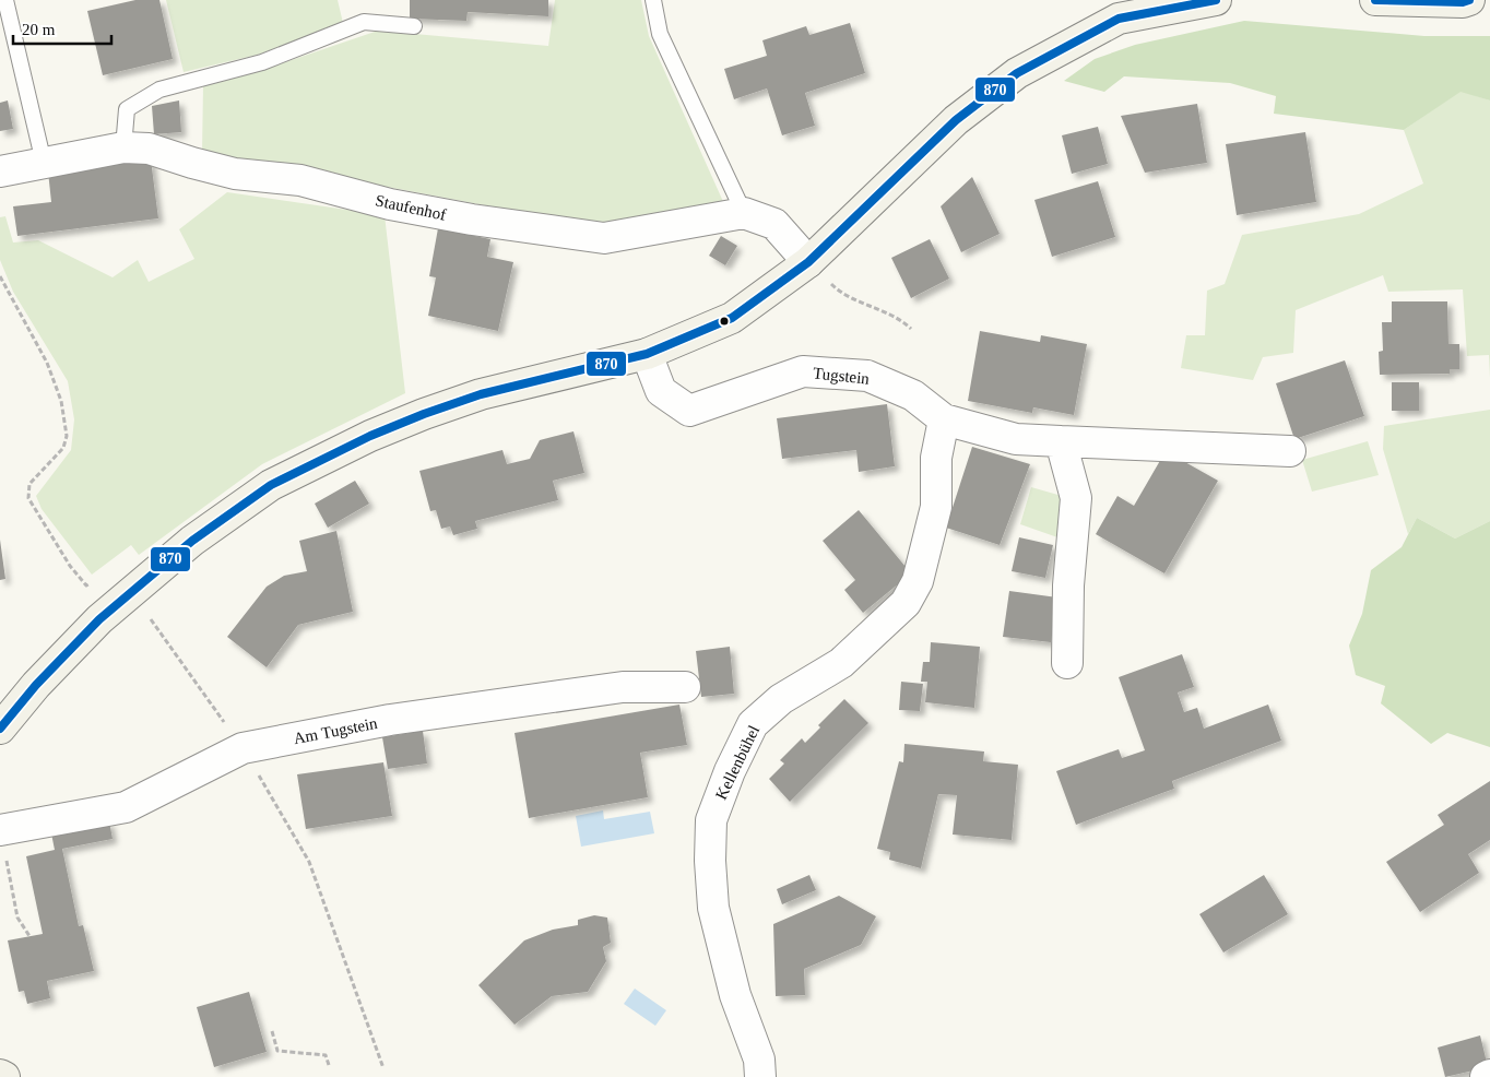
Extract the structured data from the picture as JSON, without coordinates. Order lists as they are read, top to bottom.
{
  "streets": {
    "street": [
      "Staufenhof",
      "Tugstein",
      "Am Tugstein",
      "Kellenbühel"
    ]
  },
  "crossings": [
    ["Tugstein", "Kellenbühel"]
  ],
  "lines": ["transit line 870"],
  "scale_bar": "20 m"
}
